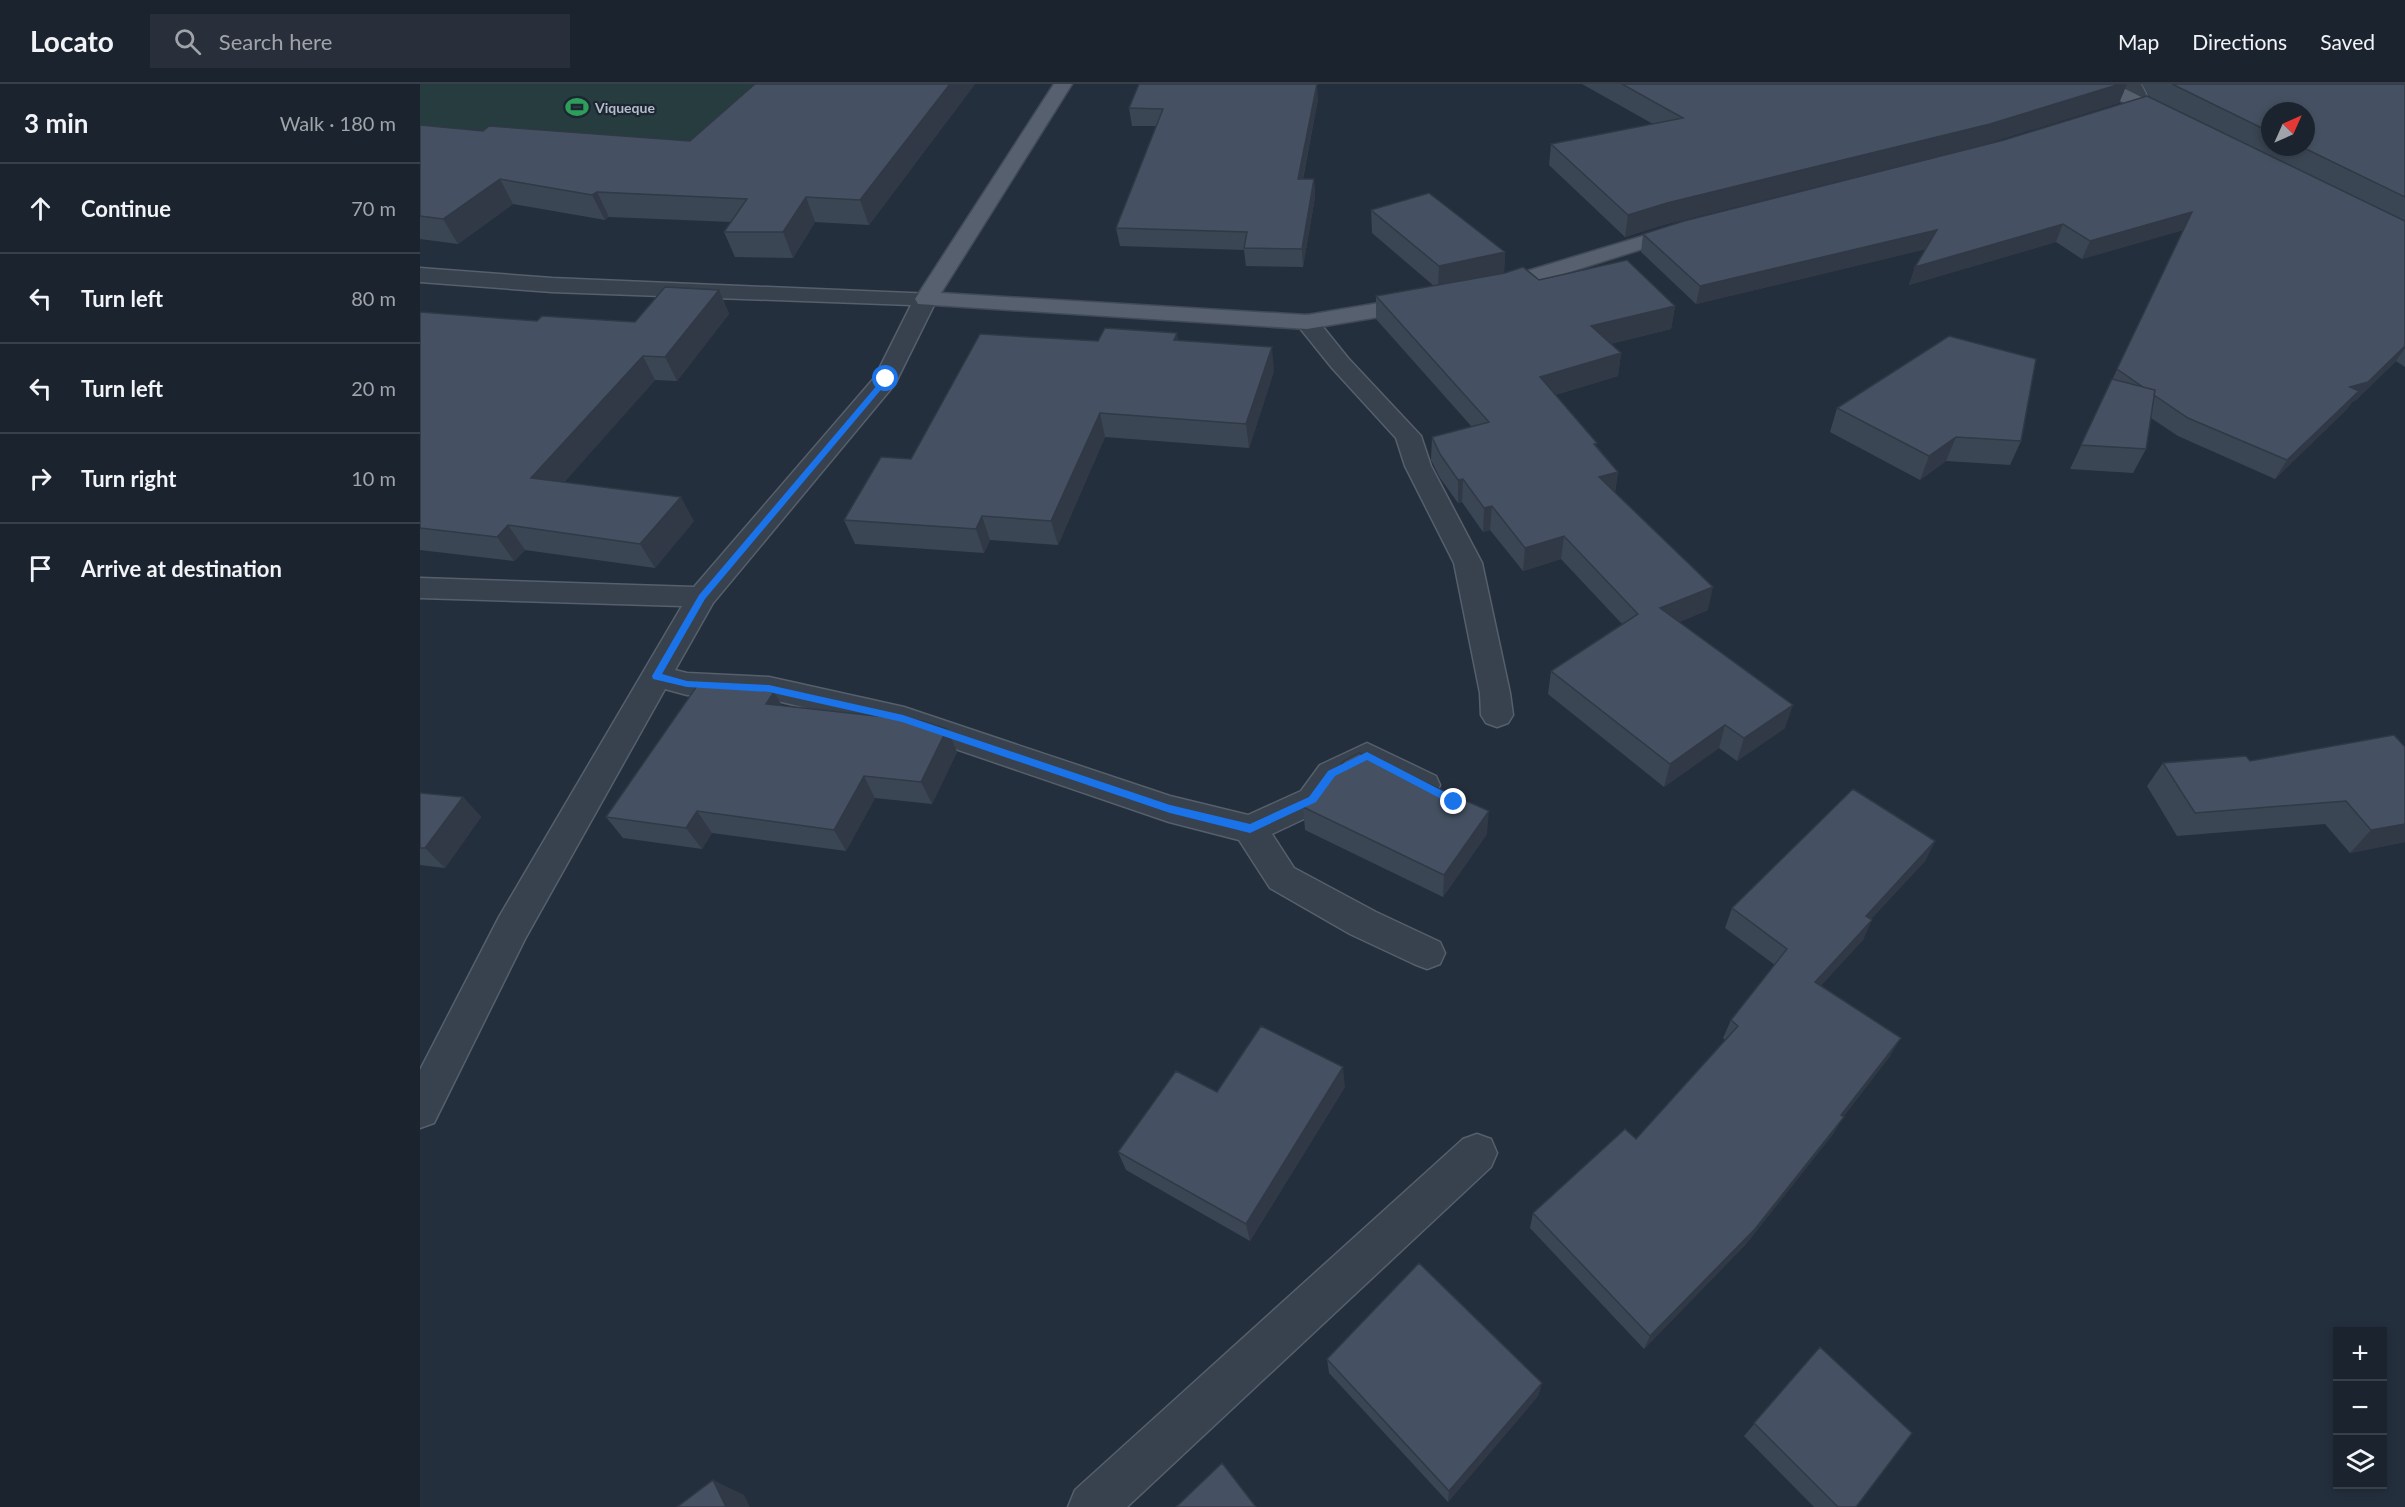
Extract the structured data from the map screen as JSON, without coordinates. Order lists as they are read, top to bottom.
{
  "places": {
    "sports": ["Viqueque"]
  },
  "north": "top right",
  "page": {
    "header": "Locato",
    "search": "Search here",
    "nav": ["Map", "Directions", "Saved"],
    "heading": ["3 min", "Walk · 180 m"],
    "list": [
      ["Continue", "70 m"],
      ["Turn left", "80 m"],
      ["Turn left", "20 m"],
      ["Turn right", "10 m"],
      "Arrive at destination"
    ],
    "map_buttons": ["+", "−"]
  }
}
